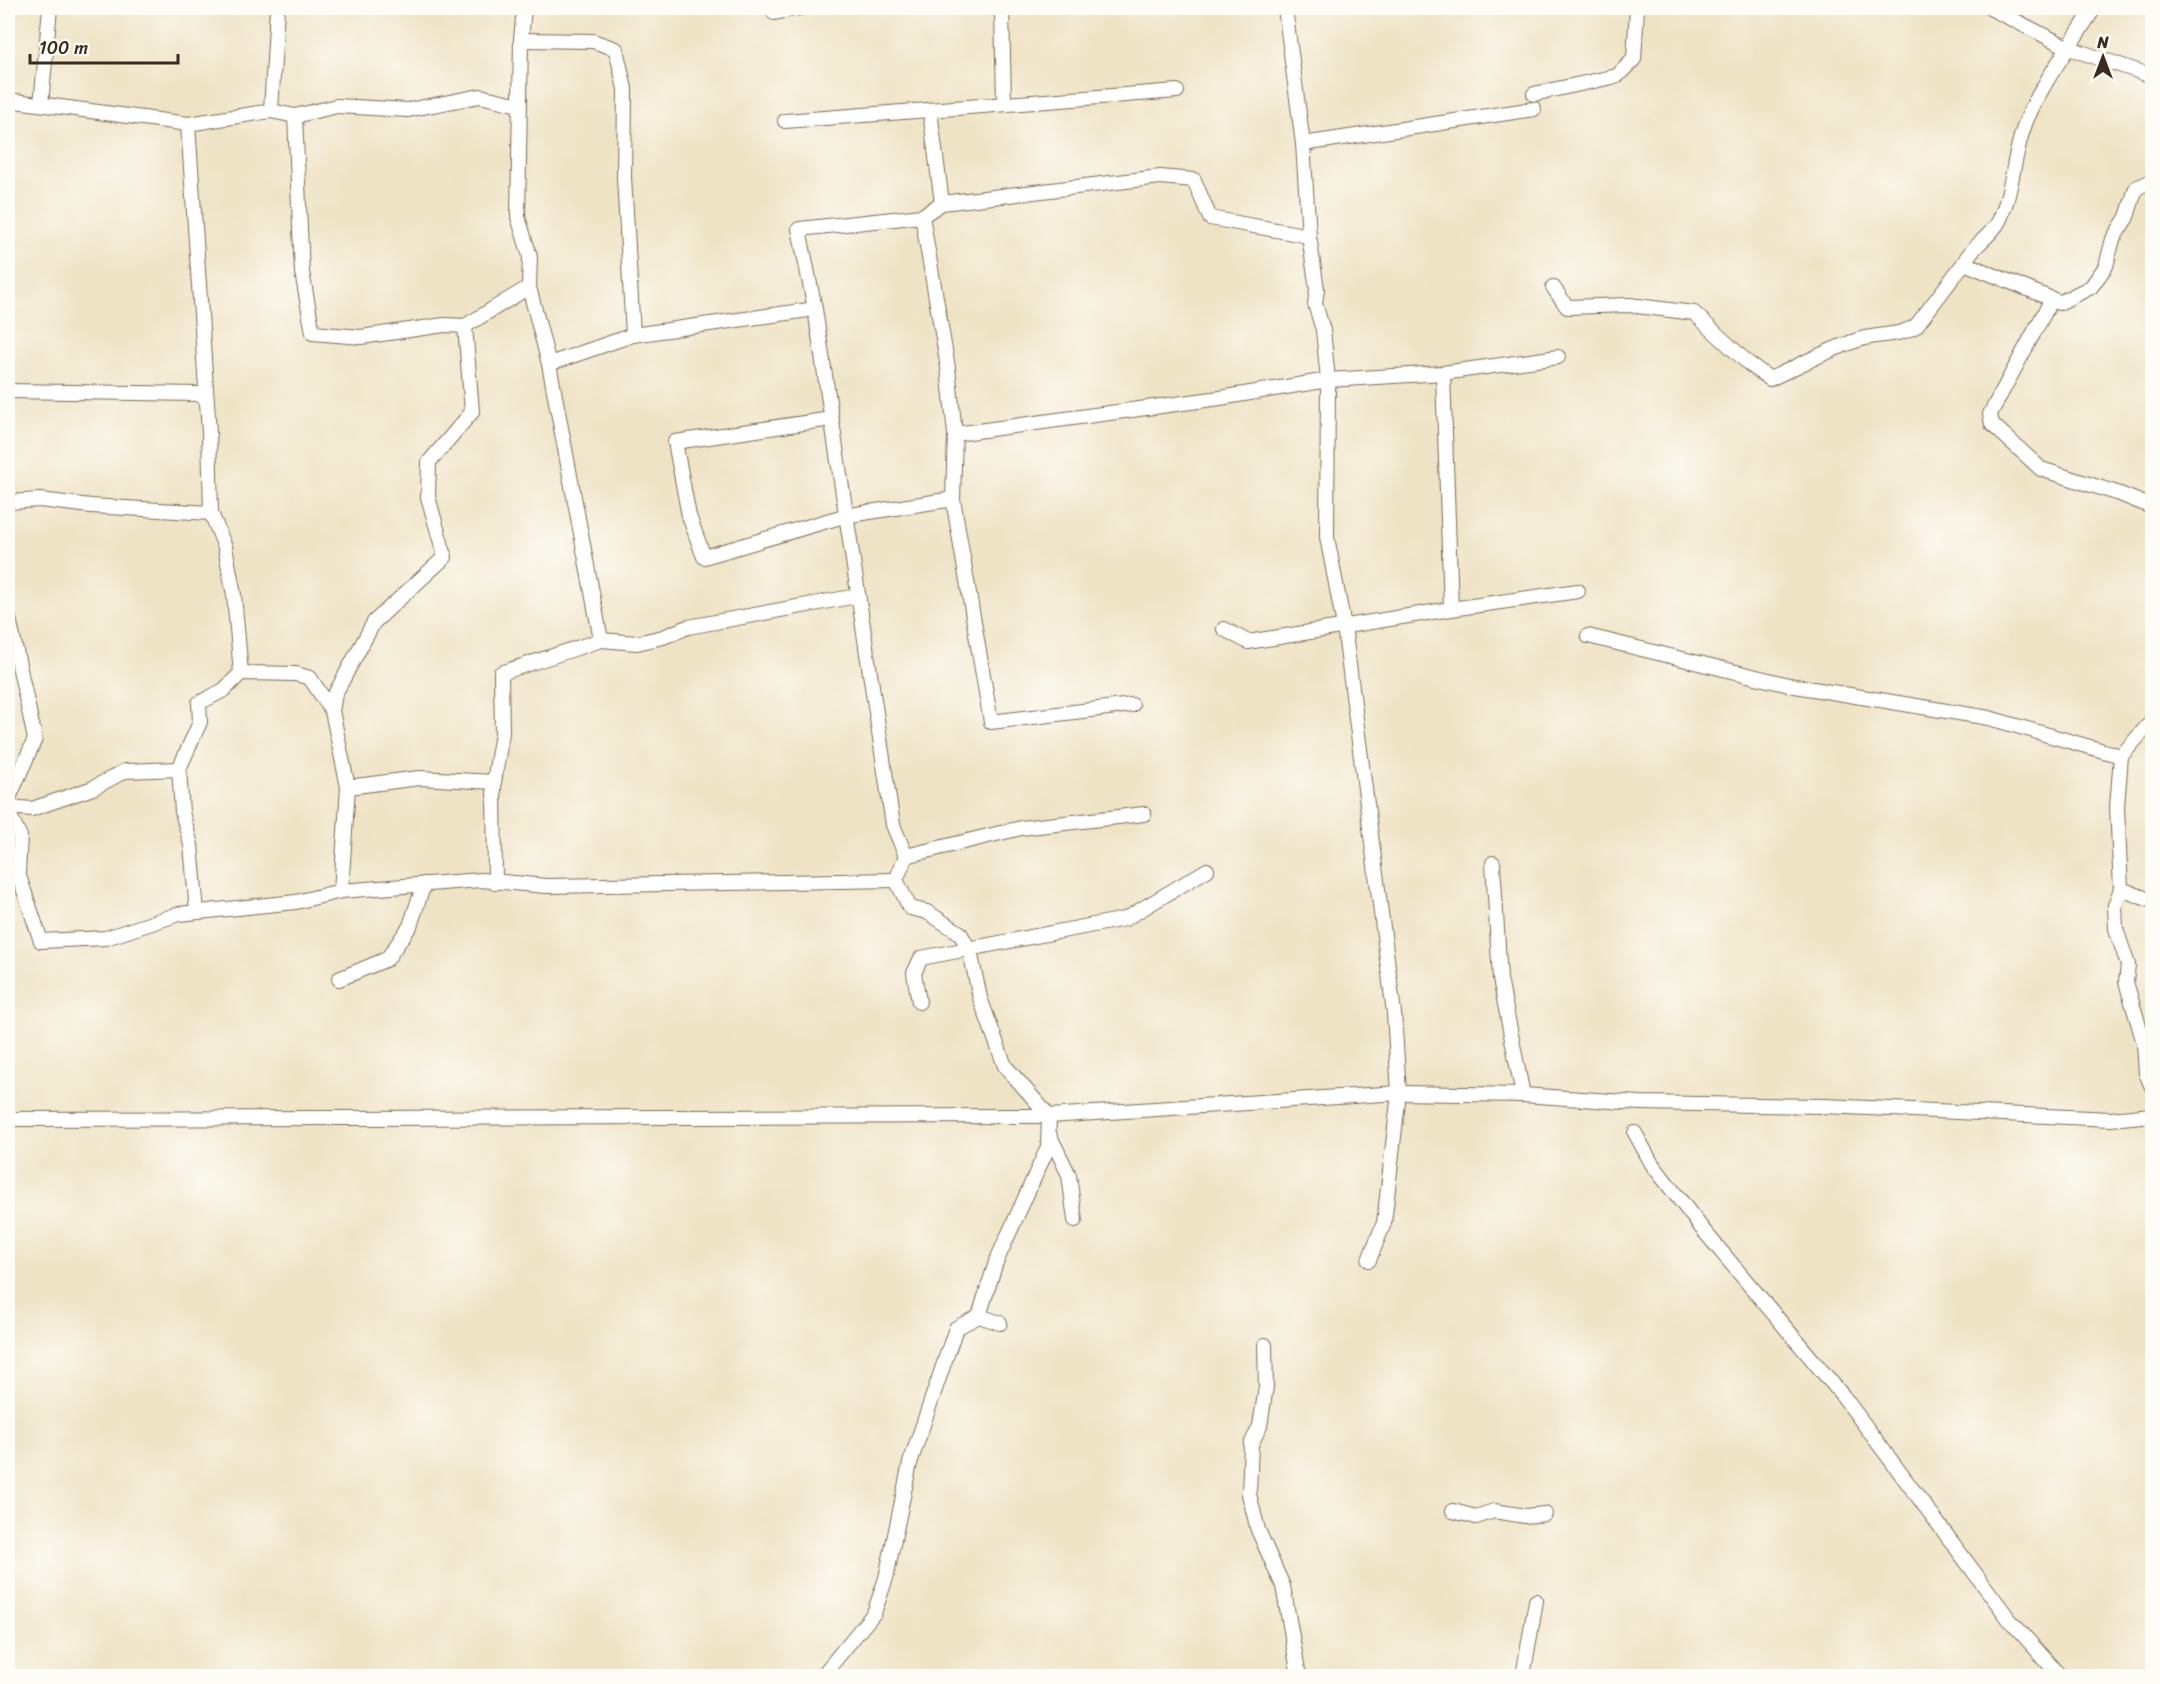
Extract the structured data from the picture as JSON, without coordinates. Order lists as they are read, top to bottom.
{
  "scale_bar": "100 m",
  "north": "top"
}
